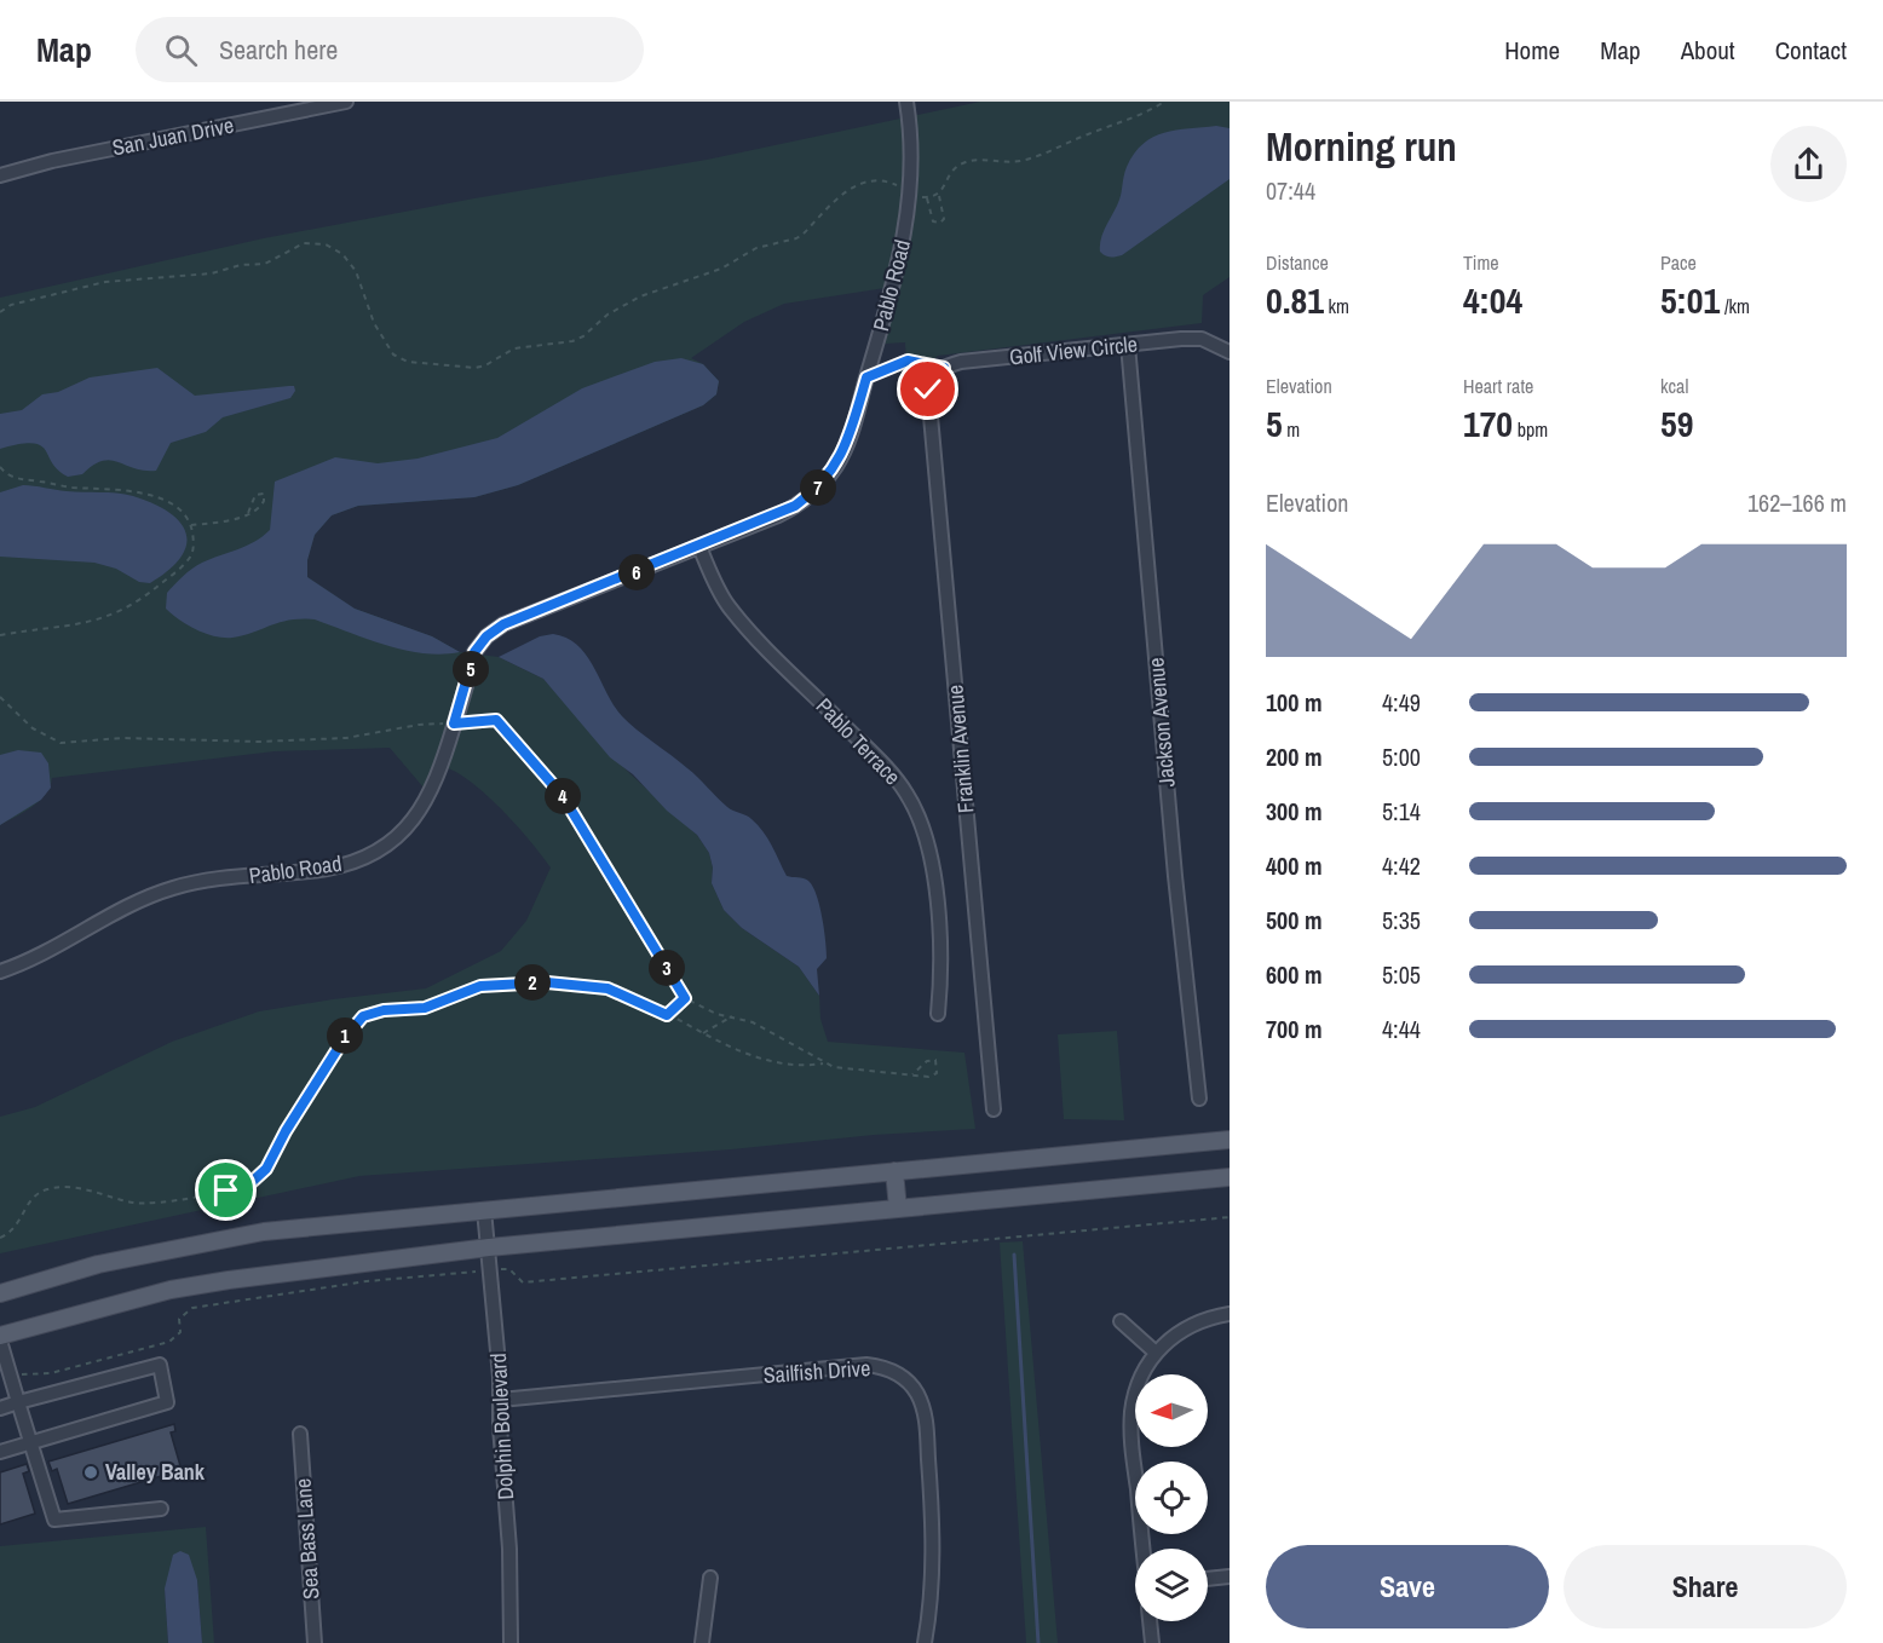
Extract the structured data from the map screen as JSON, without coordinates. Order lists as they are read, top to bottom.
{
  "streets": {
    "street": [
      "San Juan Drive",
      "Pablo Road",
      "Golf View Circle",
      "Jackson Avenue",
      "Pablo Terrace",
      "Franklin Avenue",
      "Sailfish Drive",
      "Dolphin Boulevard",
      "Sea Bass Lane"
    ]
  },
  "crossings": [
    ["Pablo Road", "Pablo Terrace"],
    ["Golf View Circle", "Jackson Avenue"],
    ["Golf View Circle", "Franklin Avenue"],
    ["Sailfish Drive", "Dolphin Boulevard"]
  ],
  "places": ["Valley Bank"],
  "north": "left",
  "page": {
    "header": "Map",
    "search": "Search here",
    "nav": [
      "Home",
      "Map",
      "About",
      "Contact"
    ],
    "heading": ["Morning run", "07:44"],
    "stats": [
      ["Distance", "0.81 km"],
      ["Time", "4:04"],
      ["Pace", "5:01 /km"],
      ["Elevation", "5 m"],
      ["Heart rate", "170 bpm"],
      ["kcal", "59"]
    ],
    "pins": [
      "7",
      "6",
      "5",
      "4",
      "3",
      "2",
      "1"
    ],
    "chart": ["Elevation", "162–166 m"],
    "list": [
      {
        "name": "100 m",
        "note": "4:49"
      },
      {
        "name": "200 m",
        "note": "5:00"
      },
      {
        "name": "300 m",
        "note": "5:14"
      },
      {
        "name": "400 m",
        "note": "4:42"
      },
      {
        "name": "500 m",
        "note": "5:35"
      },
      {
        "name": "600 m",
        "note": "5:05"
      },
      {
        "name": "700 m",
        "note": "4:44"
      }
    ],
    "buttons": ["Save", "Share"]
  }
}
